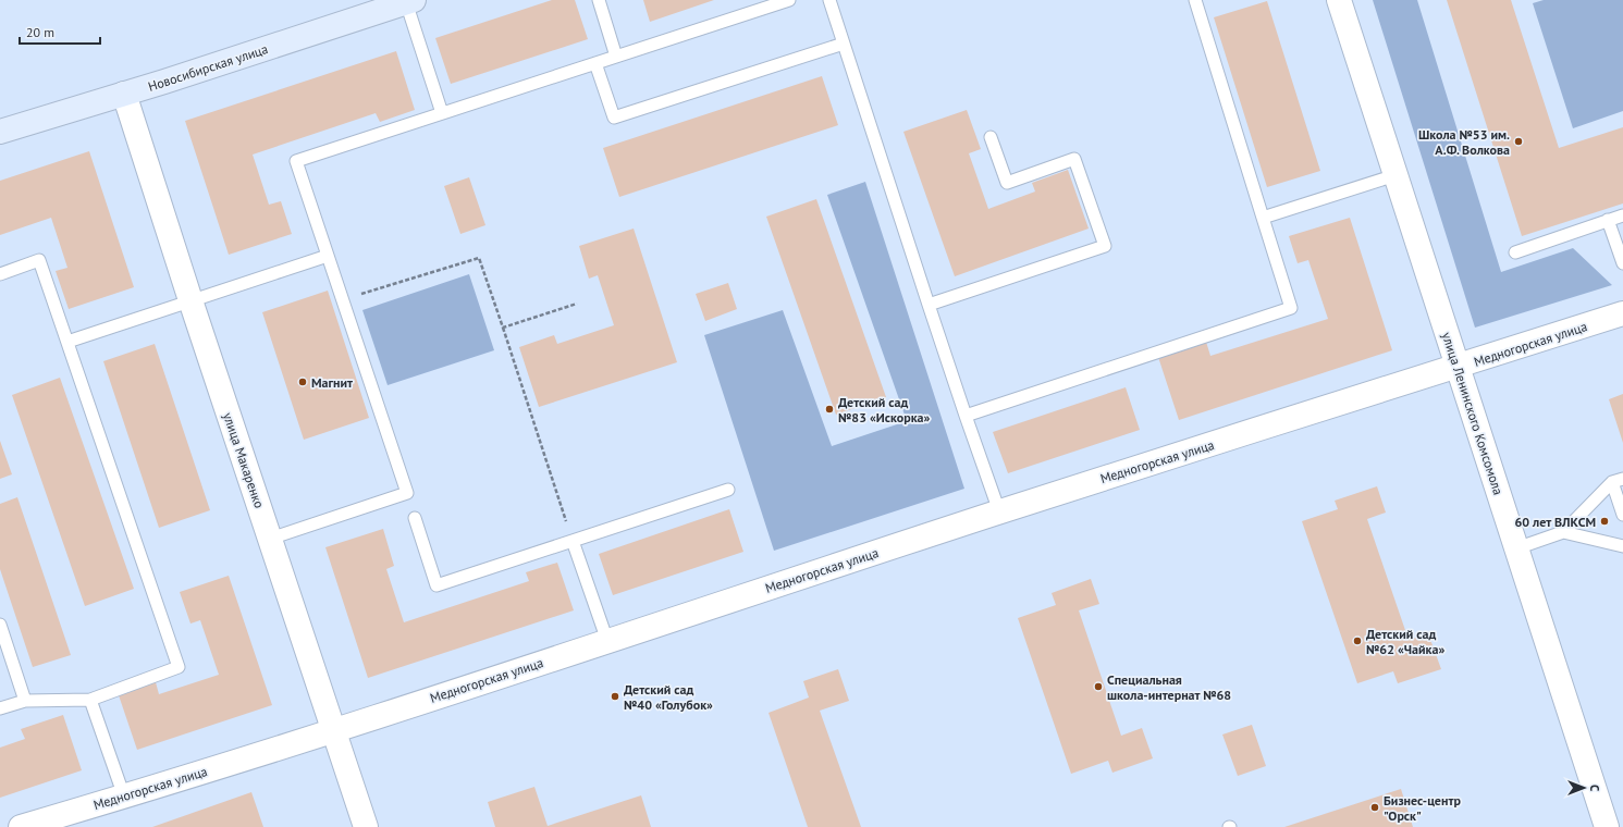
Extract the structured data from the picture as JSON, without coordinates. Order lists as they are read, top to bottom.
{
  "streets": {
    "main road": ["Новосибирская улица"],
    "street": ["Медногорская улица", "улица Ленинского Комсомола", "улица Макаренко"]
  },
  "crossings": [
    ["Новосибирская улица", "улица Макаренко"],
    ["Медногорская улица", "улица Ленинского Комсомола"],
    ["Медногорская улица", "улица Макаренко"]
  ],
  "places": [
    "Школа №53 им. А.Ф. Волкова",
    "Магнит",
    "Детский сад №83 «Искорка»",
    "60 лет ВЛКСМ",
    "Детский сад №62 «Чайка»",
    "Специальная школа-интернат №68",
    "Детский сад №40 «Голубок»",
    "Бизнес-центр \"Орск\""
  ],
  "scale_bar": "20 m",
  "north": "right"
}
